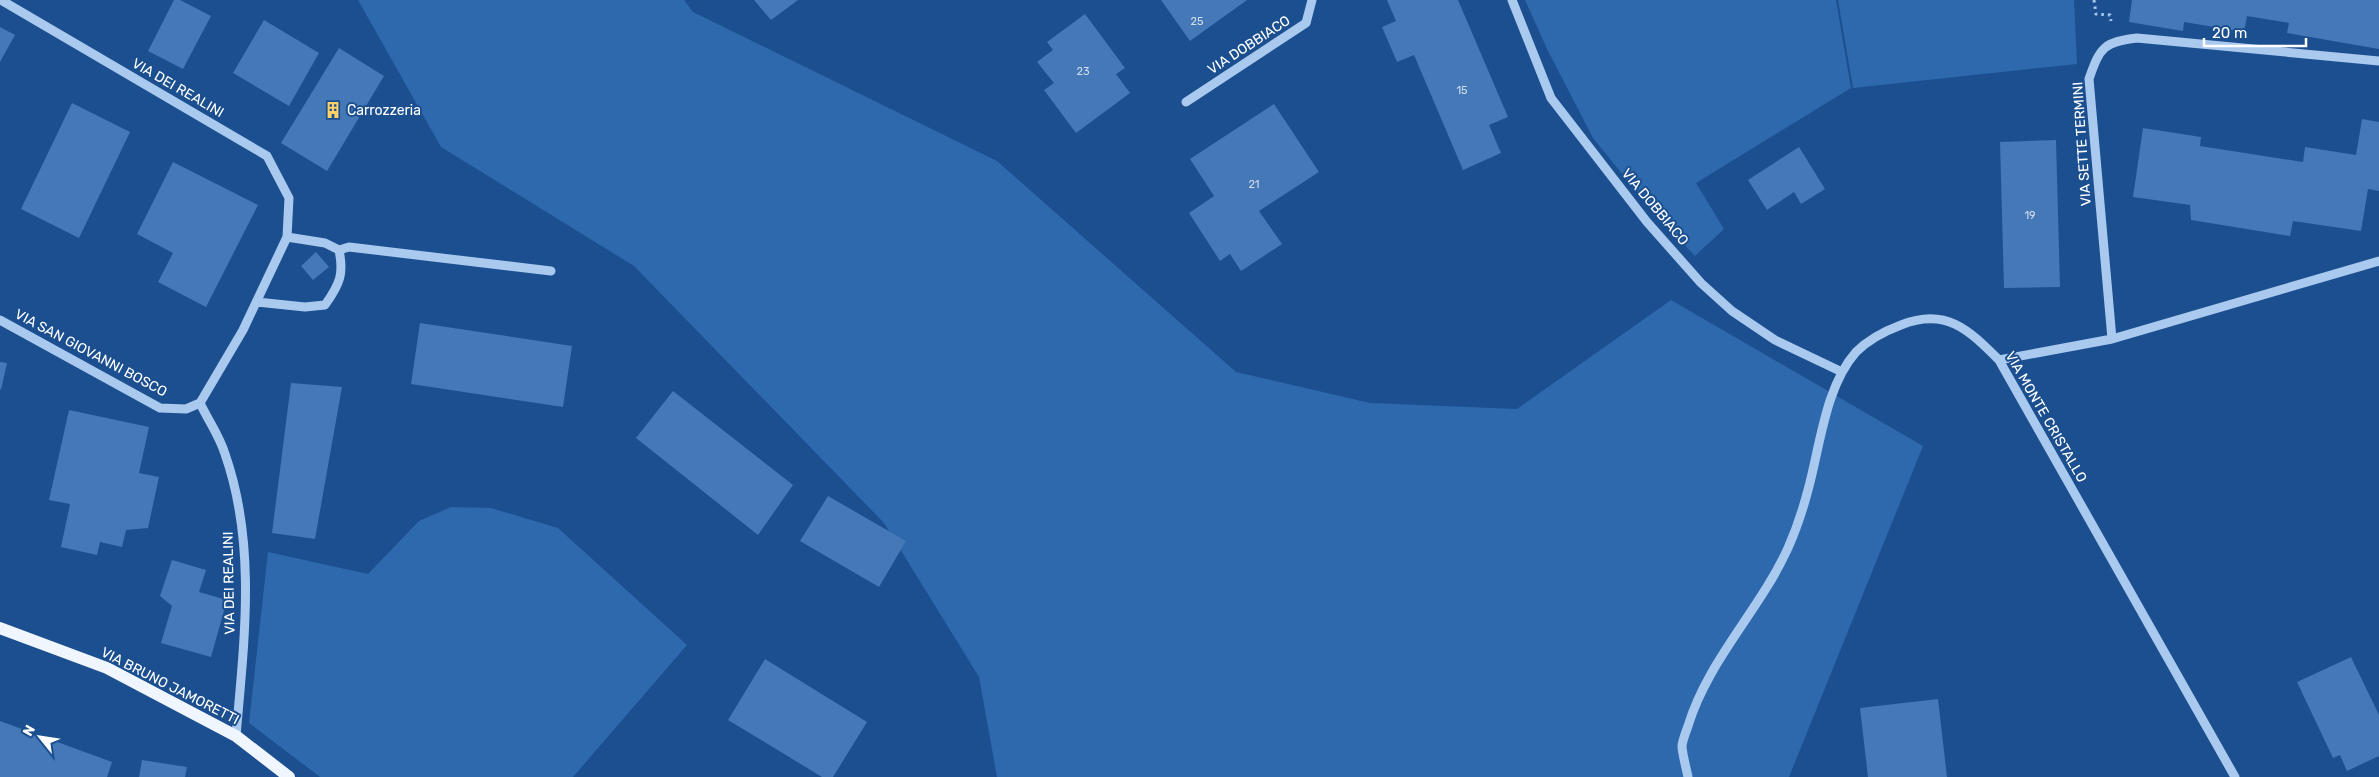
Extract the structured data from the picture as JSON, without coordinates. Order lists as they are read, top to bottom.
{
  "streets": {
    "main road": ["VIA BRUNO JAMORETTI"],
    "street": [
      "VIA DOBBIACO",
      "VIA DEI REALINI",
      "VIA SETTE TERMINI",
      "VIA SAN GIOVANNI BOSCO",
      "VIA MONTE CRISTALLO"
    ]
  },
  "crossings": [
    ["VIA DOBBIACO", "VIA MONTE CRISTALLO"],
    ["VIA DEI REALINI", "VIA SAN GIOVANNI BOSCO"],
    ["VIA DEI REALINI", "VIA BRUNO JAMORETTI"]
  ],
  "places": {
    "building": ["Carrozzeria"]
  },
  "house_numbers": [
    "25",
    "23",
    "15",
    "21",
    "19"
  ],
  "scale_bar": "20 m",
  "north": "top left"
}
